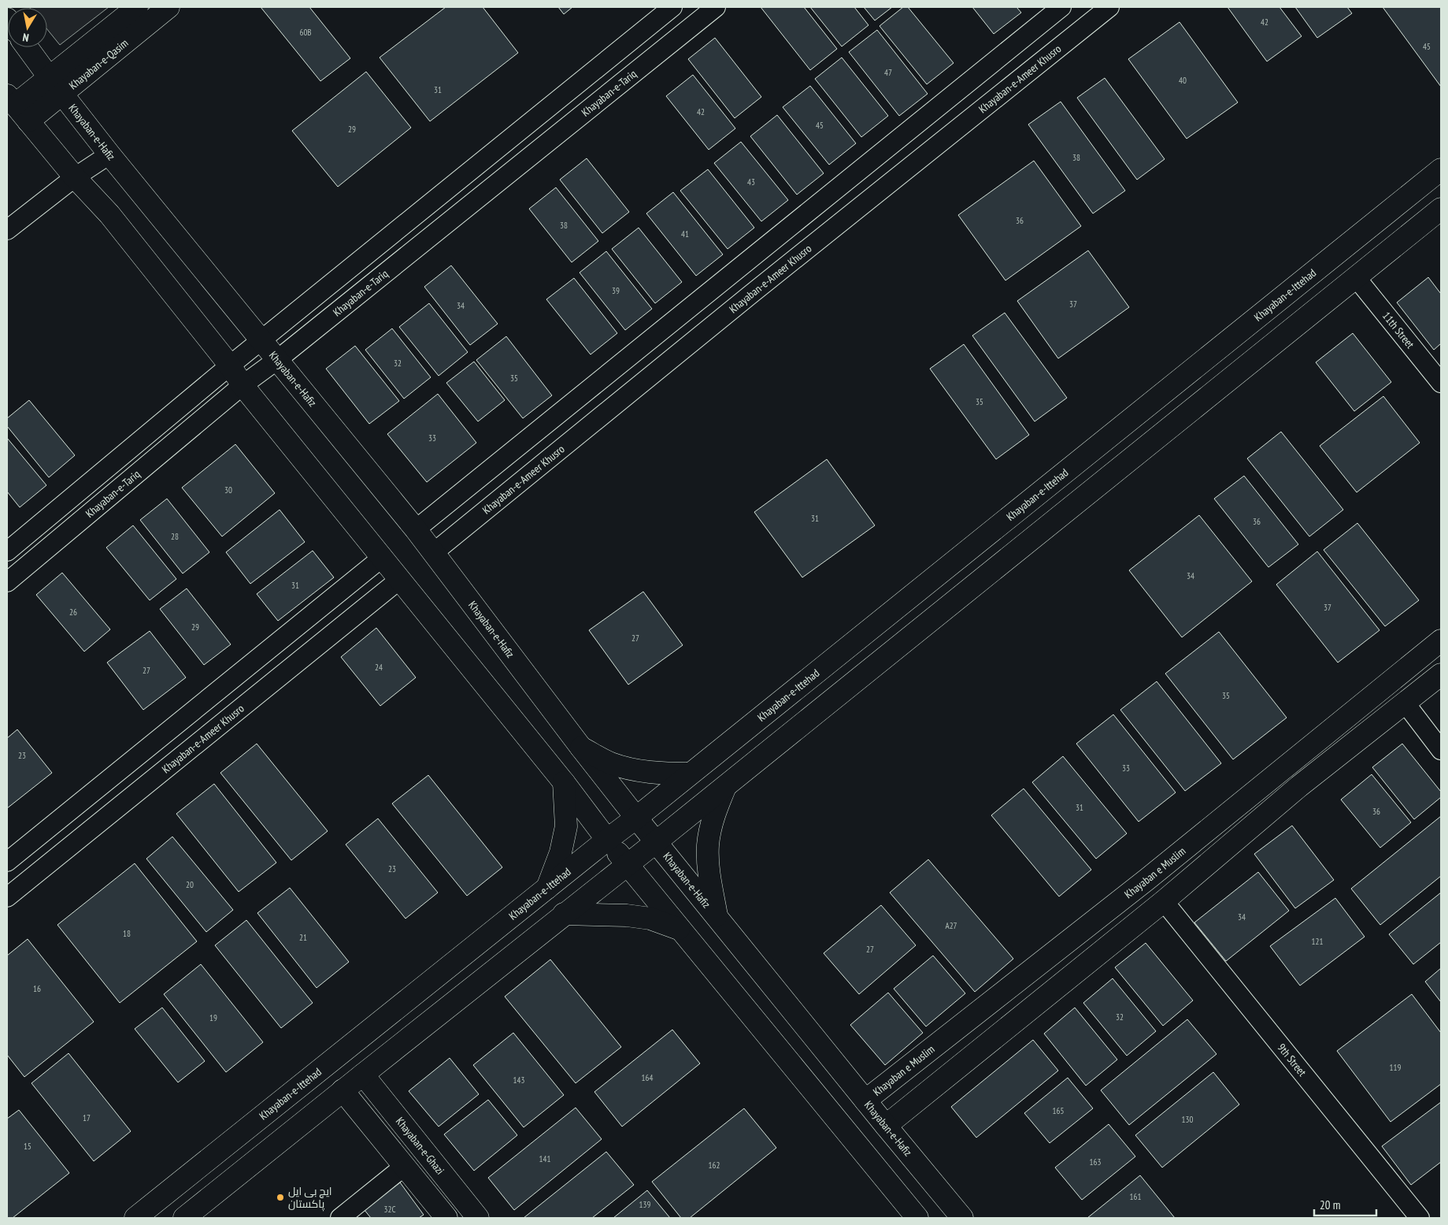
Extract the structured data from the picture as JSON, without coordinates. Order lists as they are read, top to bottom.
{
  "streets": {
    "main road": [
      "Khayaban-e-Qasim",
      "Khayaban-e-Hafiz",
      "Khayaban-e-Ittehad",
      "Khayaban e Muslim",
      "Khayaban-e-Ghazi"
    ],
    "street": [
      "Khayaban-e-Ameer Khusro",
      "Khayaban-e-Tariq",
      "11th Street",
      "9th Street"
    ]
  },
  "crossings": [
    ["Khayaban-e-Qasim", "Khayaban-e-Hafiz"],
    ["Khayaban-e-Ameer Khusro", "Khayaban-e-Hafiz"],
    ["Khayaban-e-Tariq", "Khayaban-e-Hafiz"],
    ["Khayaban-e-Hafiz", "Khayaban-e-Ittehad"],
    ["Khayaban-e-Hafiz", "Khayaban e Muslim"]
  ],
  "places": ["ایچ بی ایل پاکستان"],
  "house_numbers": [
    "42",
    "60B",
    "45",
    "47",
    "40",
    "31",
    "42",
    "45",
    "29",
    "38",
    "43",
    "36",
    "38",
    "41",
    "39",
    "37",
    "34",
    "32",
    "35",
    "35",
    "33",
    "30",
    "31",
    "36",
    "28",
    "34",
    "31",
    "37",
    "26",
    "29",
    "27",
    "24",
    "27",
    "35",
    "23",
    "33",
    "31",
    "36",
    "23",
    "20",
    "34",
    "A27",
    "18",
    "21",
    "121",
    "27",
    "16",
    "32",
    "19",
    "119",
    "164",
    "143",
    "165",
    "17",
    "130",
    "15",
    "141",
    "163",
    "162",
    "161",
    "139",
    "32C"
  ],
  "scale_bar": "20 m",
  "north": "bottom"
}
